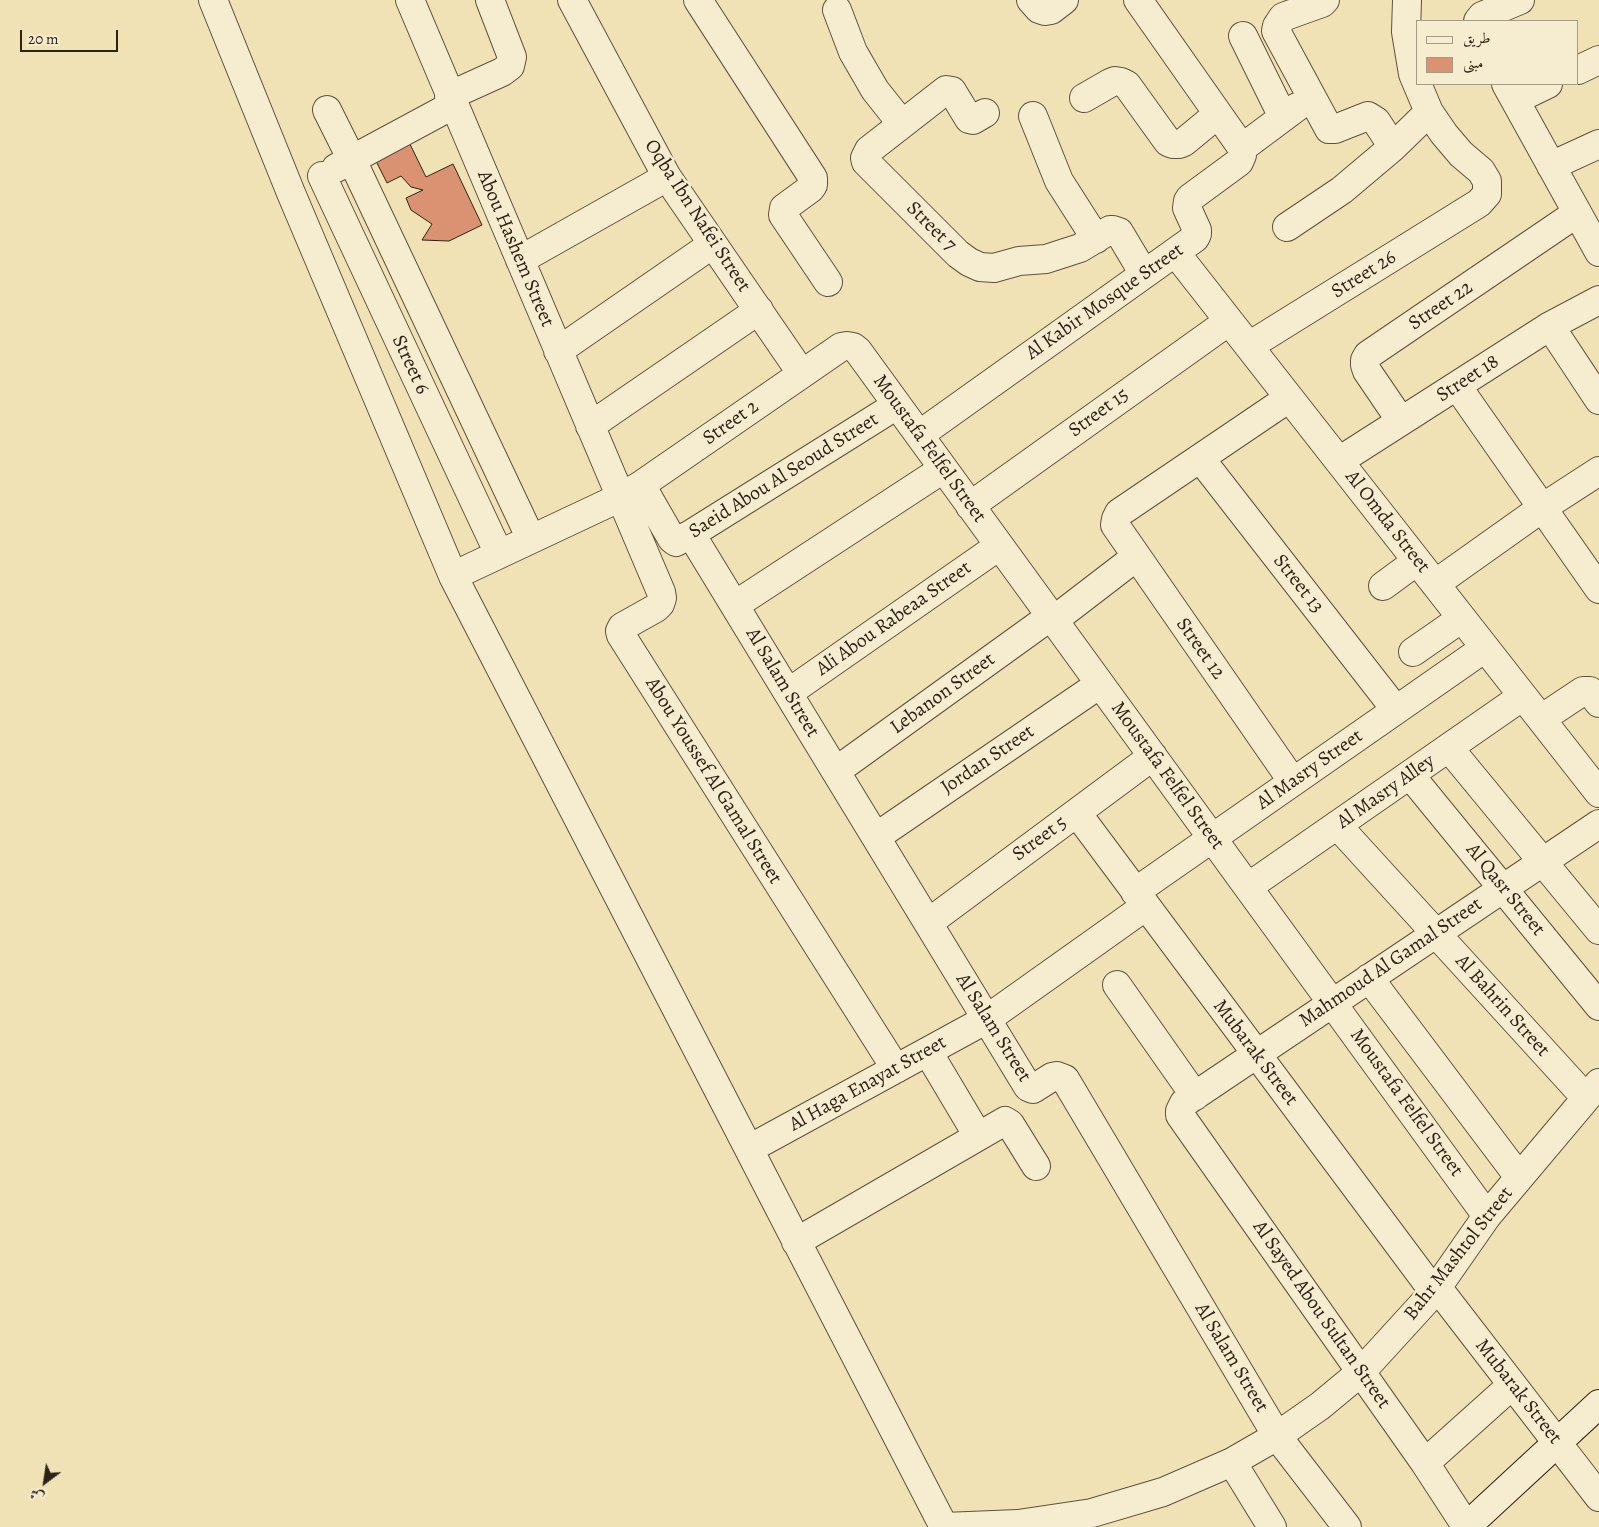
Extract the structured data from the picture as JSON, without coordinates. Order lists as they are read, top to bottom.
{
  "streets": {
    "street": [
      "Oqba Ibn Nafei Street",
      "Street 7",
      "Abou Hashem Street",
      "Street 26",
      "Al Kabir Mosque Street",
      "Street 22",
      "Street 6",
      "Street 18",
      "Street 15",
      "Street 2",
      "Moustafa Felfel Street",
      "Saeid Abou Al Seoud Street",
      "Al Omda Street",
      "Street 13",
      "Ali Abou Rabeaa Street",
      "Street 12",
      "Al Salam Street",
      "Lebanon Street",
      "Jordan Street",
      "Al Masry Street",
      "Abou Youssef Al Gamal Street",
      "Al Masry Alley",
      "Street 5",
      "Al Qasr Street",
      "Mahmoud Al Gamal Street",
      "Al Bahrin Street",
      "Mubarak Street",
      "Al Haga Enayat Street",
      "Bahr Mashtol Street",
      "Al Sayed Abou Sultan Street"
    ]
  },
  "crossings": [
    ["Oqba Ibn Nafei Street", "Street 2"],
    ["Street 7", "Al Kabir Mosque Street"],
    ["Abou Hashem Street", "Street 2"],
    ["Abou Hashem Street", "Saeid Abou Al Seoud Street"],
    ["Abou Hashem Street", "Abou Youssef Al Gamal Street"],
    ["Street 26", "Al Omda Street"],
    ["Al Kabir Mosque Street", "Moustafa Felfel Street"],
    ["Al Kabir Mosque Street", "Al Omda Street"],
    ["Street 22", "Street 18"],
    ["Street 6", "Street 2"],
    ["Street 18", "Al Omda Street"],
    ["Street 15", "Moustafa Felfel Street"],
    ["Street 15", "Al Omda Street"],
    ["Street 2", "Moustafa Felfel Street"],
    ["Street 2", "Saeid Abou Al Seoud Street"],
    ["Street 2", "Abou Youssef Al Gamal Street"],
    ["Moustafa Felfel Street", "Saeid Abou Al Seoud Street"],
    ["Moustafa Felfel Street", "Ali Abou Rabeaa Street"],
    ["Moustafa Felfel Street", "Lebanon Street"],
    ["Moustafa Felfel Street", "Jordan Street"],
    ["Moustafa Felfel Street", "Al Masry Street"],
    ["Moustafa Felfel Street", "Al Masry Alley"],
    ["Moustafa Felfel Street", "Street 5"],
    ["Moustafa Felfel Street", "Mahmoud Al Gamal Street"],
    ["Moustafa Felfel Street", "Bahr Mashtol Street"],
    ["Saeid Abou Al Seoud Street", "Al Salam Street"],
    ["Saeid Abou Al Seoud Street", "Abou Youssef Al Gamal Street"],
    ["Al Omda Street", "Al Masry Street"],
    ["Al Omda Street", "Al Masry Alley"],
    ["Street 13", "Street 12"],
    ["Street 13", "Al Masry Street"],
    ["Ali Abou Rabeaa Street", "Al Salam Street"],
    ["Street 12", "Lebanon Street"],
    ["Street 12", "Al Masry Street"],
    ["Al Salam Street", "Lebanon Street"],
    ["Al Salam Street", "Jordan Street"],
    ["Al Salam Street", "Al Masry Street"],
    ["Al Salam Street", "Street 5"],
    ["Al Salam Street", "Al Haga Enayat Street"],
    ["Al Salam Street", "Bahr Mashtol Street"],
    ["Al Masry Street", "Mubarak Street"],
    ["Al Masry Street", "Al Haga Enayat Street"],
    ["Abou Youssef Al Gamal Street", "Al Haga Enayat Street"],
    ["Al Masry Alley", "Al Qasr Street"],
    ["Al Masry Alley", "Al Bahrin Street"],
    ["Street 5", "Mubarak Street"],
    ["Al Qasr Street", "Mahmoud Al Gamal Street"],
    ["Mahmoud Al Gamal Street", "Al Bahrin Street"],
    ["Mahmoud Al Gamal Street", "Mubarak Street"],
    ["Mahmoud Al Gamal Street", "Al Sayed Abou Sultan Street"],
    ["Al Bahrin Street", "Bahr Mashtol Street"],
    ["Mubarak Street", "Bahr Mashtol Street"],
    ["Bahr Mashtol Street", "Al Sayed Abou Sultan Street"]
  ],
  "legend": ["طريق", "مبنى"],
  "scale_bar": "20 m",
  "north": "bottom left"
}
